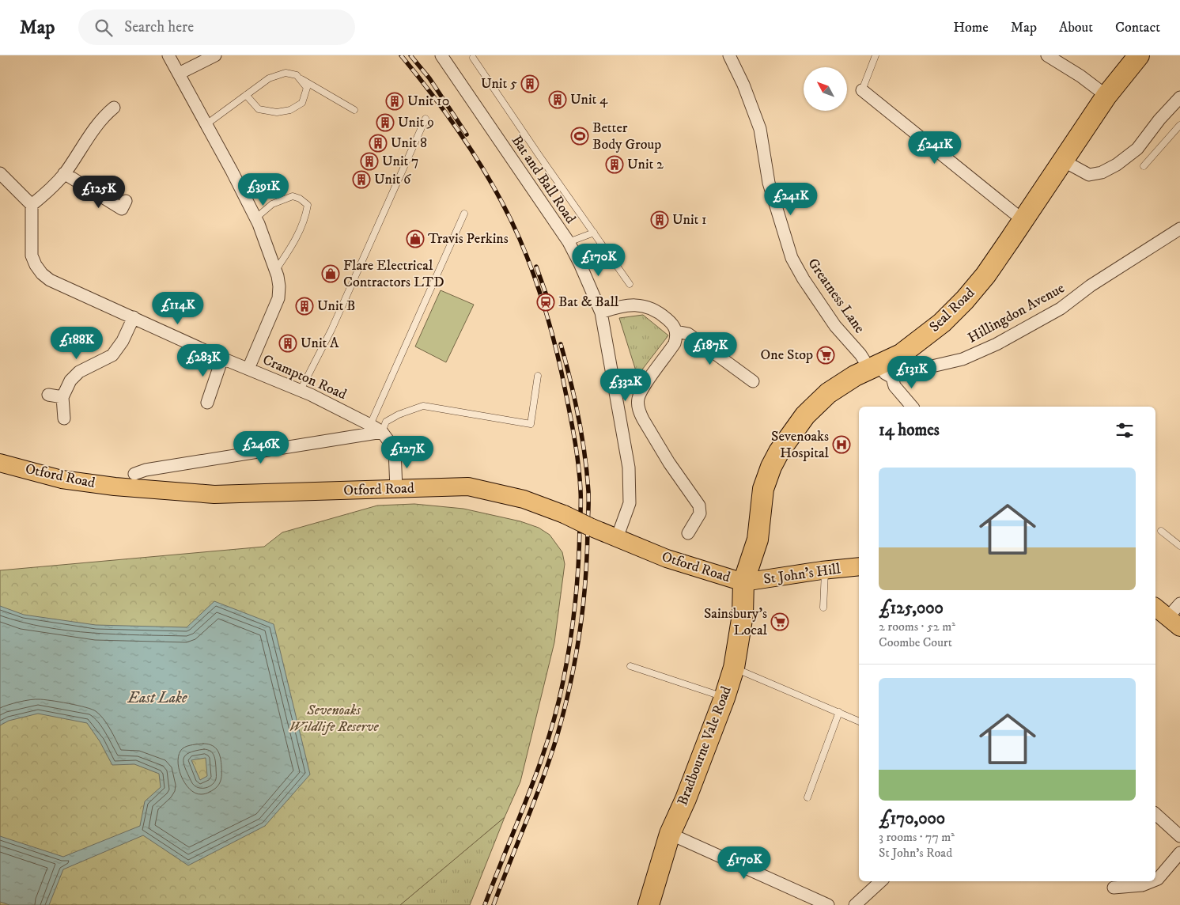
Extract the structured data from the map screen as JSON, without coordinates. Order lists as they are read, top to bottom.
{
  "streets": {
    "highway": ["Seal Road", "Bradbourne Vale Road"],
    "main road": ["Otford Road", "St John's Hill"],
    "street": [
      "Bat and Ball Road",
      "Greatness Lane",
      "Hillingdon Avenue",
      "Crampton Road"
    ]
  },
  "crossings": [
    ["Bat and Ball Road", "Otford Road"],
    ["Greatness Lane", "Seal Road"],
    ["Greatness Lane", "Hillingdon Avenue"],
    ["Seal Road", "Hillingdon Avenue"],
    ["Seal Road", "Otford Road"],
    ["Seal Road", "St John's Hill"],
    ["Seal Road", "Bradbourne Vale Road"],
    ["Crampton Road", "Otford Road"],
    ["Otford Road", "St John's Hill"],
    ["Otford Road", "Bradbourne Vale Road"],
    ["St John's Hill", "Bradbourne Vale Road"]
  ],
  "water": ["East Lake"],
  "parks": ["Sevenoaks Wildlife Reserve"],
  "places": {
    "building": [
      "Unit 5",
      "Unit 4",
      "Unit 10",
      "Unit 9",
      "Unit 8",
      "Unit 7",
      "Unit 2",
      "Unit 6",
      "Unit 1",
      "Unit B",
      "Unit A"
    ],
    "sports": ["Better Body Group"],
    "shop": ["Travis Perkins", "Flare Electrical Contractors LTD"],
    "station": ["Bat & Ball"],
    "supermarket": ["One Stop", "Sainsbury's Local"],
    "hospital": ["Sevenoaks Hospital"]
  },
  "north": "top left",
  "page": {
    "header": "Map",
    "search": "Search here",
    "nav": [
      "Home",
      "Map",
      "About",
      "Contact"
    ],
    "price": [
      "£241K",
      "£391K",
      "£125K",
      "£241K",
      "£170K",
      "£114K",
      "£188K",
      "£187K",
      "£283K",
      "£131K",
      "£332K",
      "£246K",
      "£127K",
      "£170K"
    ],
    "heading": "14 homes",
    "list": [
      {
        "name": "£125,000",
        "note": "2 rooms · 52 m² · Coombe Court"
      },
      {
        "name": "£170,000",
        "note": "3 rooms · 77 m² · St John's Road"
      }
    ]
  }
}
